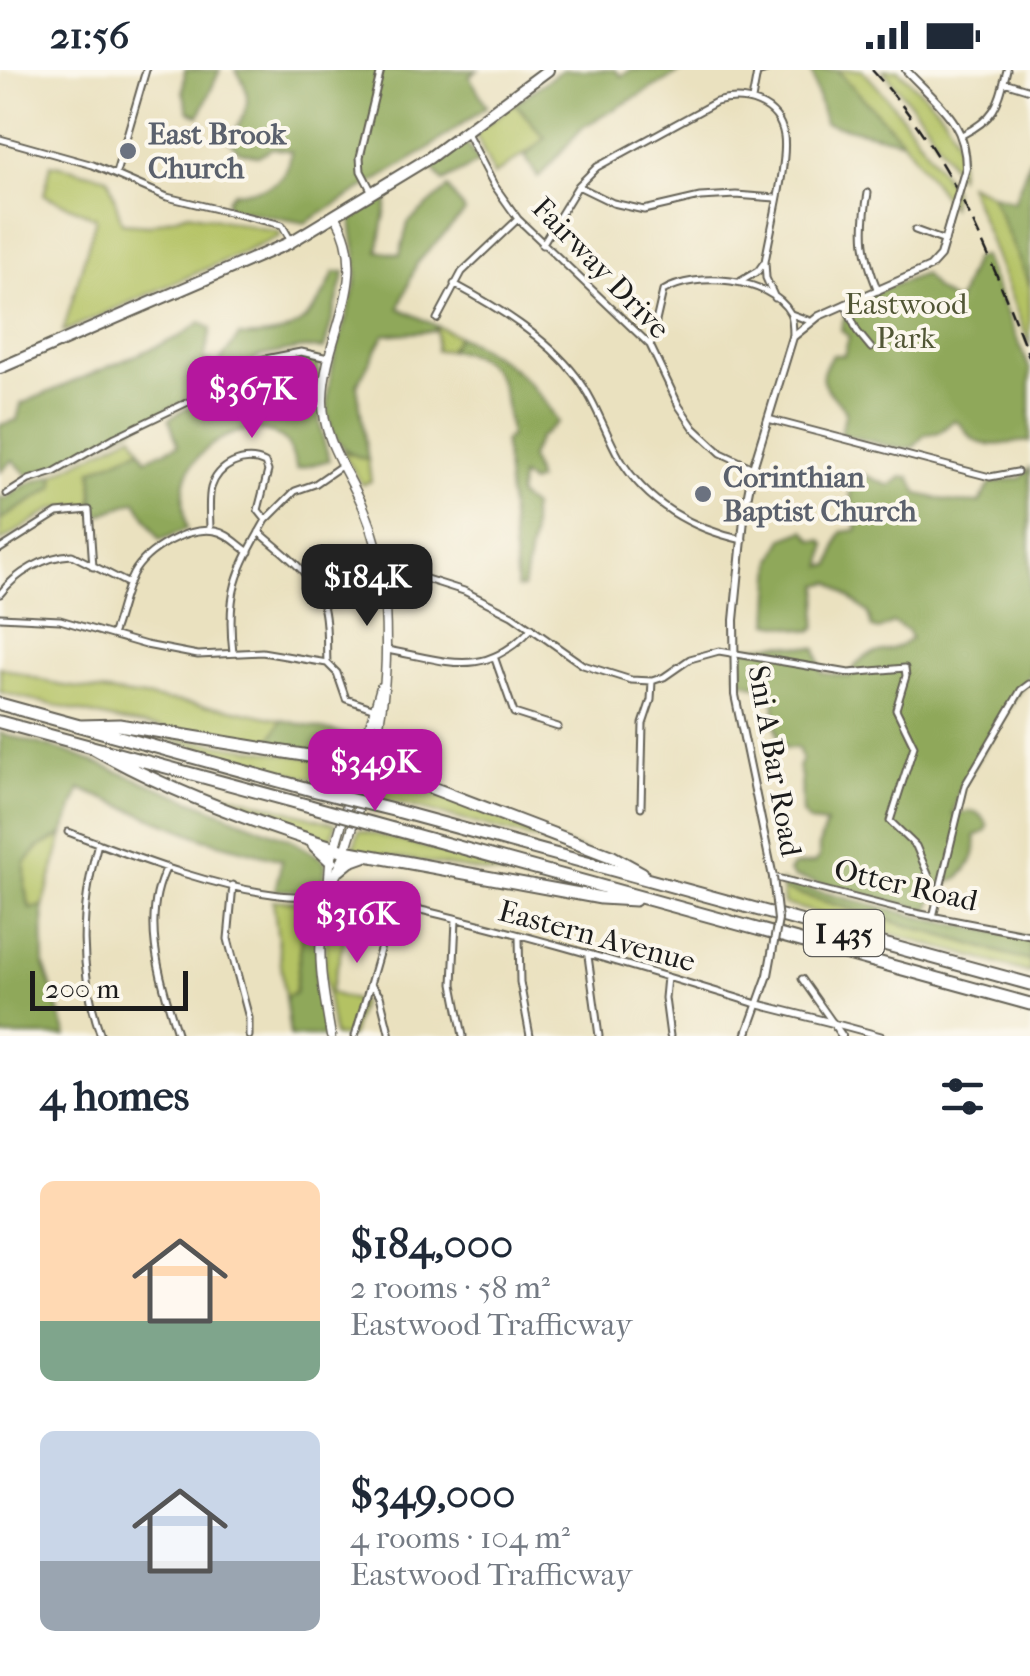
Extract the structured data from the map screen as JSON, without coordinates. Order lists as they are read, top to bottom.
{
  "streets": {
    "highway": ["I 435"],
    "street": [
      "Fairway Drive",
      "Sni A Bar Road",
      "Otter Road",
      "Eastern Avenue"
    ]
  },
  "crossings": [
    ["Fairway Drive", "Sni A Bar Road"],
    ["Sni A Bar Road", "Otter Road"],
    ["Sni A Bar Road", "Eastern Avenue"]
  ],
  "parks": ["Eastwood Park"],
  "places": ["East Brook Church", "Corinthian Baptist Church"],
  "scale_bar": "200 m",
  "page": {
    "status": "21:56",
    "price": [
      "$367K",
      "$184K",
      "$349K",
      "$316K"
    ],
    "scale": "200 m",
    "heading": "4 homes",
    "list": [
      {
        "name": "$184,000",
        "note": "2 rooms · 58 m² · Eastwood Trafficway"
      },
      {
        "name": "$349,000",
        "note": "4 rooms · 104 m² · Eastwood Trafficway"
      }
    ]
  }
}
